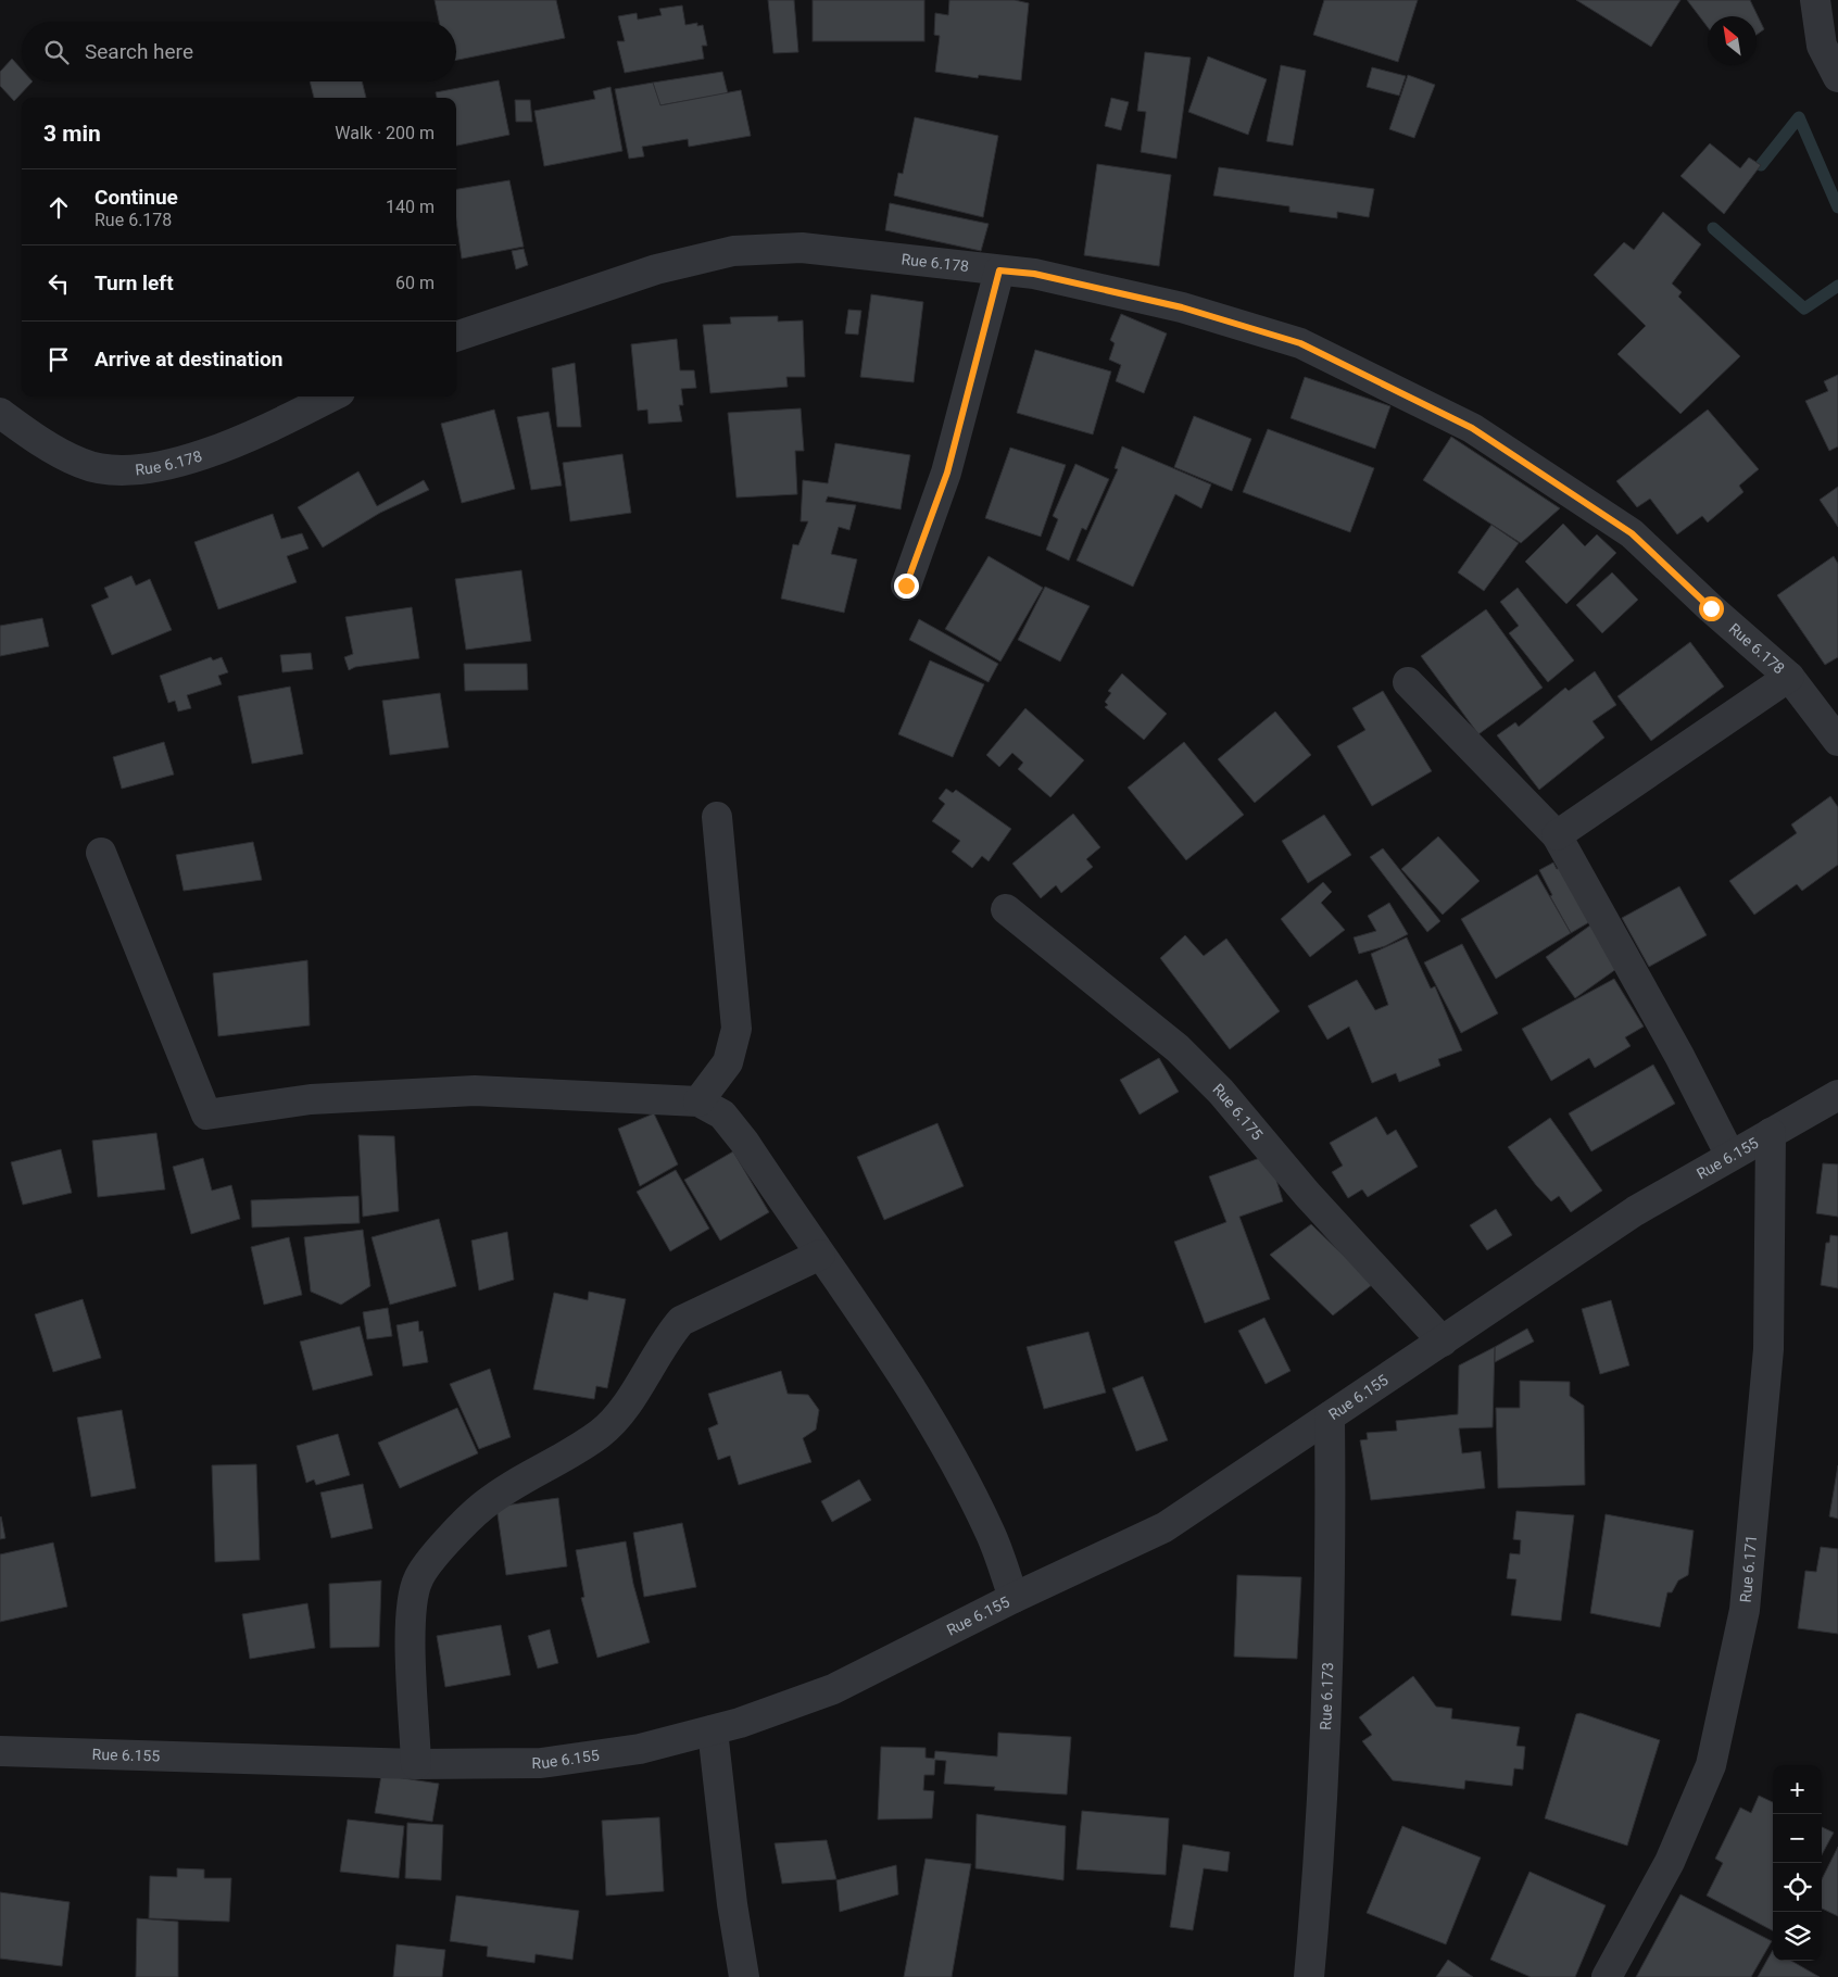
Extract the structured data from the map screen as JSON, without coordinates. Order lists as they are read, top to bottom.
{
  "streets": {
    "street": [
      "Rue 6.178",
      "Rue 6.175",
      "Rue 6.155",
      "Rue 6.171",
      "Rue 6.173"
    ]
  },
  "crossings": [
    ["Rue 6.175", "Rue 6.155"],
    ["Rue 6.155", "Rue 6.171"],
    ["Rue 6.155", "Rue 6.173"]
  ],
  "north": "top left",
  "page": {
    "search": "Search here",
    "heading": ["3 min", "Walk · 200 m"],
    "list": [
      ["Continue", "Rue 6.178", "140 m"],
      ["Turn left", "60 m"],
      "Arrive at destination"
    ],
    "map_buttons": ["+", "−"]
  }
}
